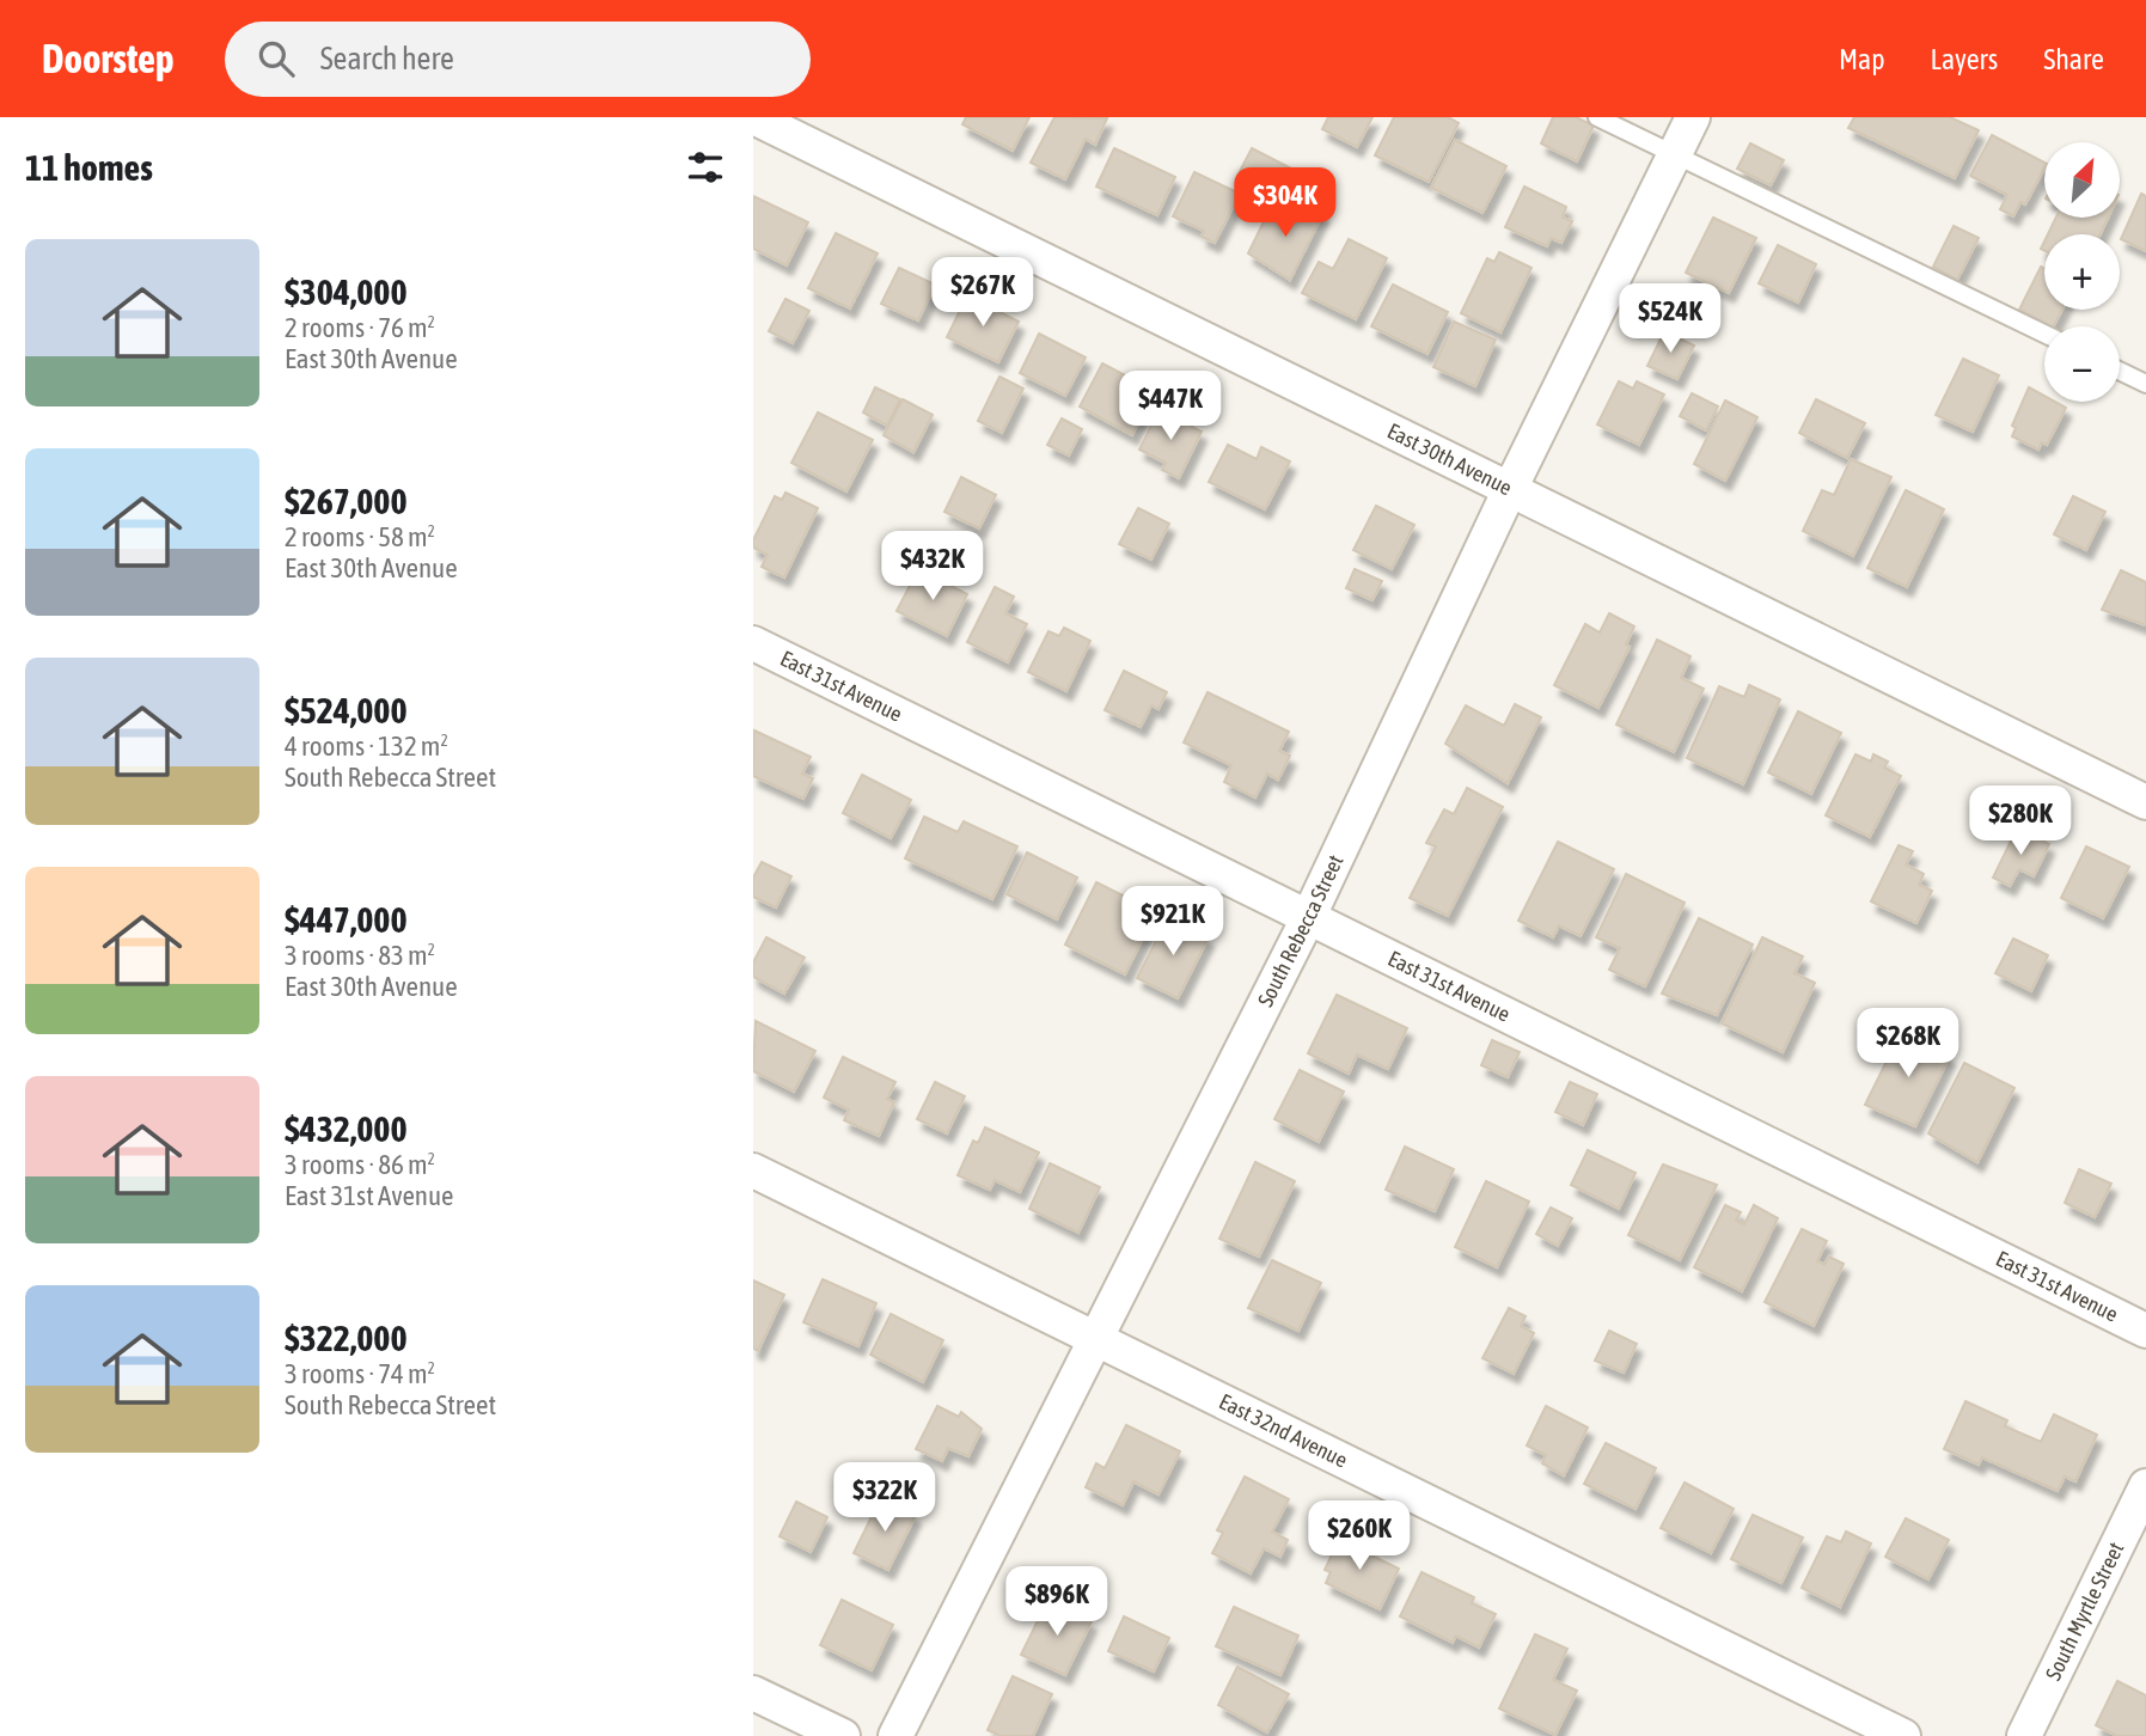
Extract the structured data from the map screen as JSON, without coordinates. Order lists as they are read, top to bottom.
{
  "streets": {
    "street": [
      "East 30th Avenue",
      "East 31st Avenue",
      "South Rebecca Street",
      "East 32nd Avenue",
      "South Myrtle Street"
    ]
  },
  "crossings": [
    ["East 30th Avenue", "South Rebecca Street"],
    ["East 31st Avenue", "South Rebecca Street"],
    ["South Rebecca Street", "East 32nd Avenue"]
  ],
  "north": "top right",
  "page": {
    "header": "Doorstep",
    "search": "Search here",
    "nav": ["Map", "Layers", "Share"],
    "heading": "11 homes",
    "map_buttons": ["+", "−"],
    "price": [
      "$304K",
      "$267K",
      "$524K",
      "$447K",
      "$432K",
      "$280K",
      "$921K",
      "$268K",
      "$322K",
      "$260K",
      "$896K"
    ],
    "list": [
      {
        "name": "$304,000",
        "note": "2 rooms · 76 m² · East 30th Avenue"
      },
      {
        "name": "$267,000",
        "note": "2 rooms · 58 m² · East 30th Avenue"
      },
      {
        "name": "$524,000",
        "note": "4 rooms · 132 m² · South Rebecca Street"
      },
      {
        "name": "$447,000",
        "note": "3 rooms · 83 m² · East 30th Avenue"
      },
      {
        "name": "$432,000",
        "note": "3 rooms · 86 m² · East 31st Avenue"
      },
      {
        "name": "$322,000",
        "note": "3 rooms · 74 m² · South Rebecca Street"
      }
    ]
  }
}
